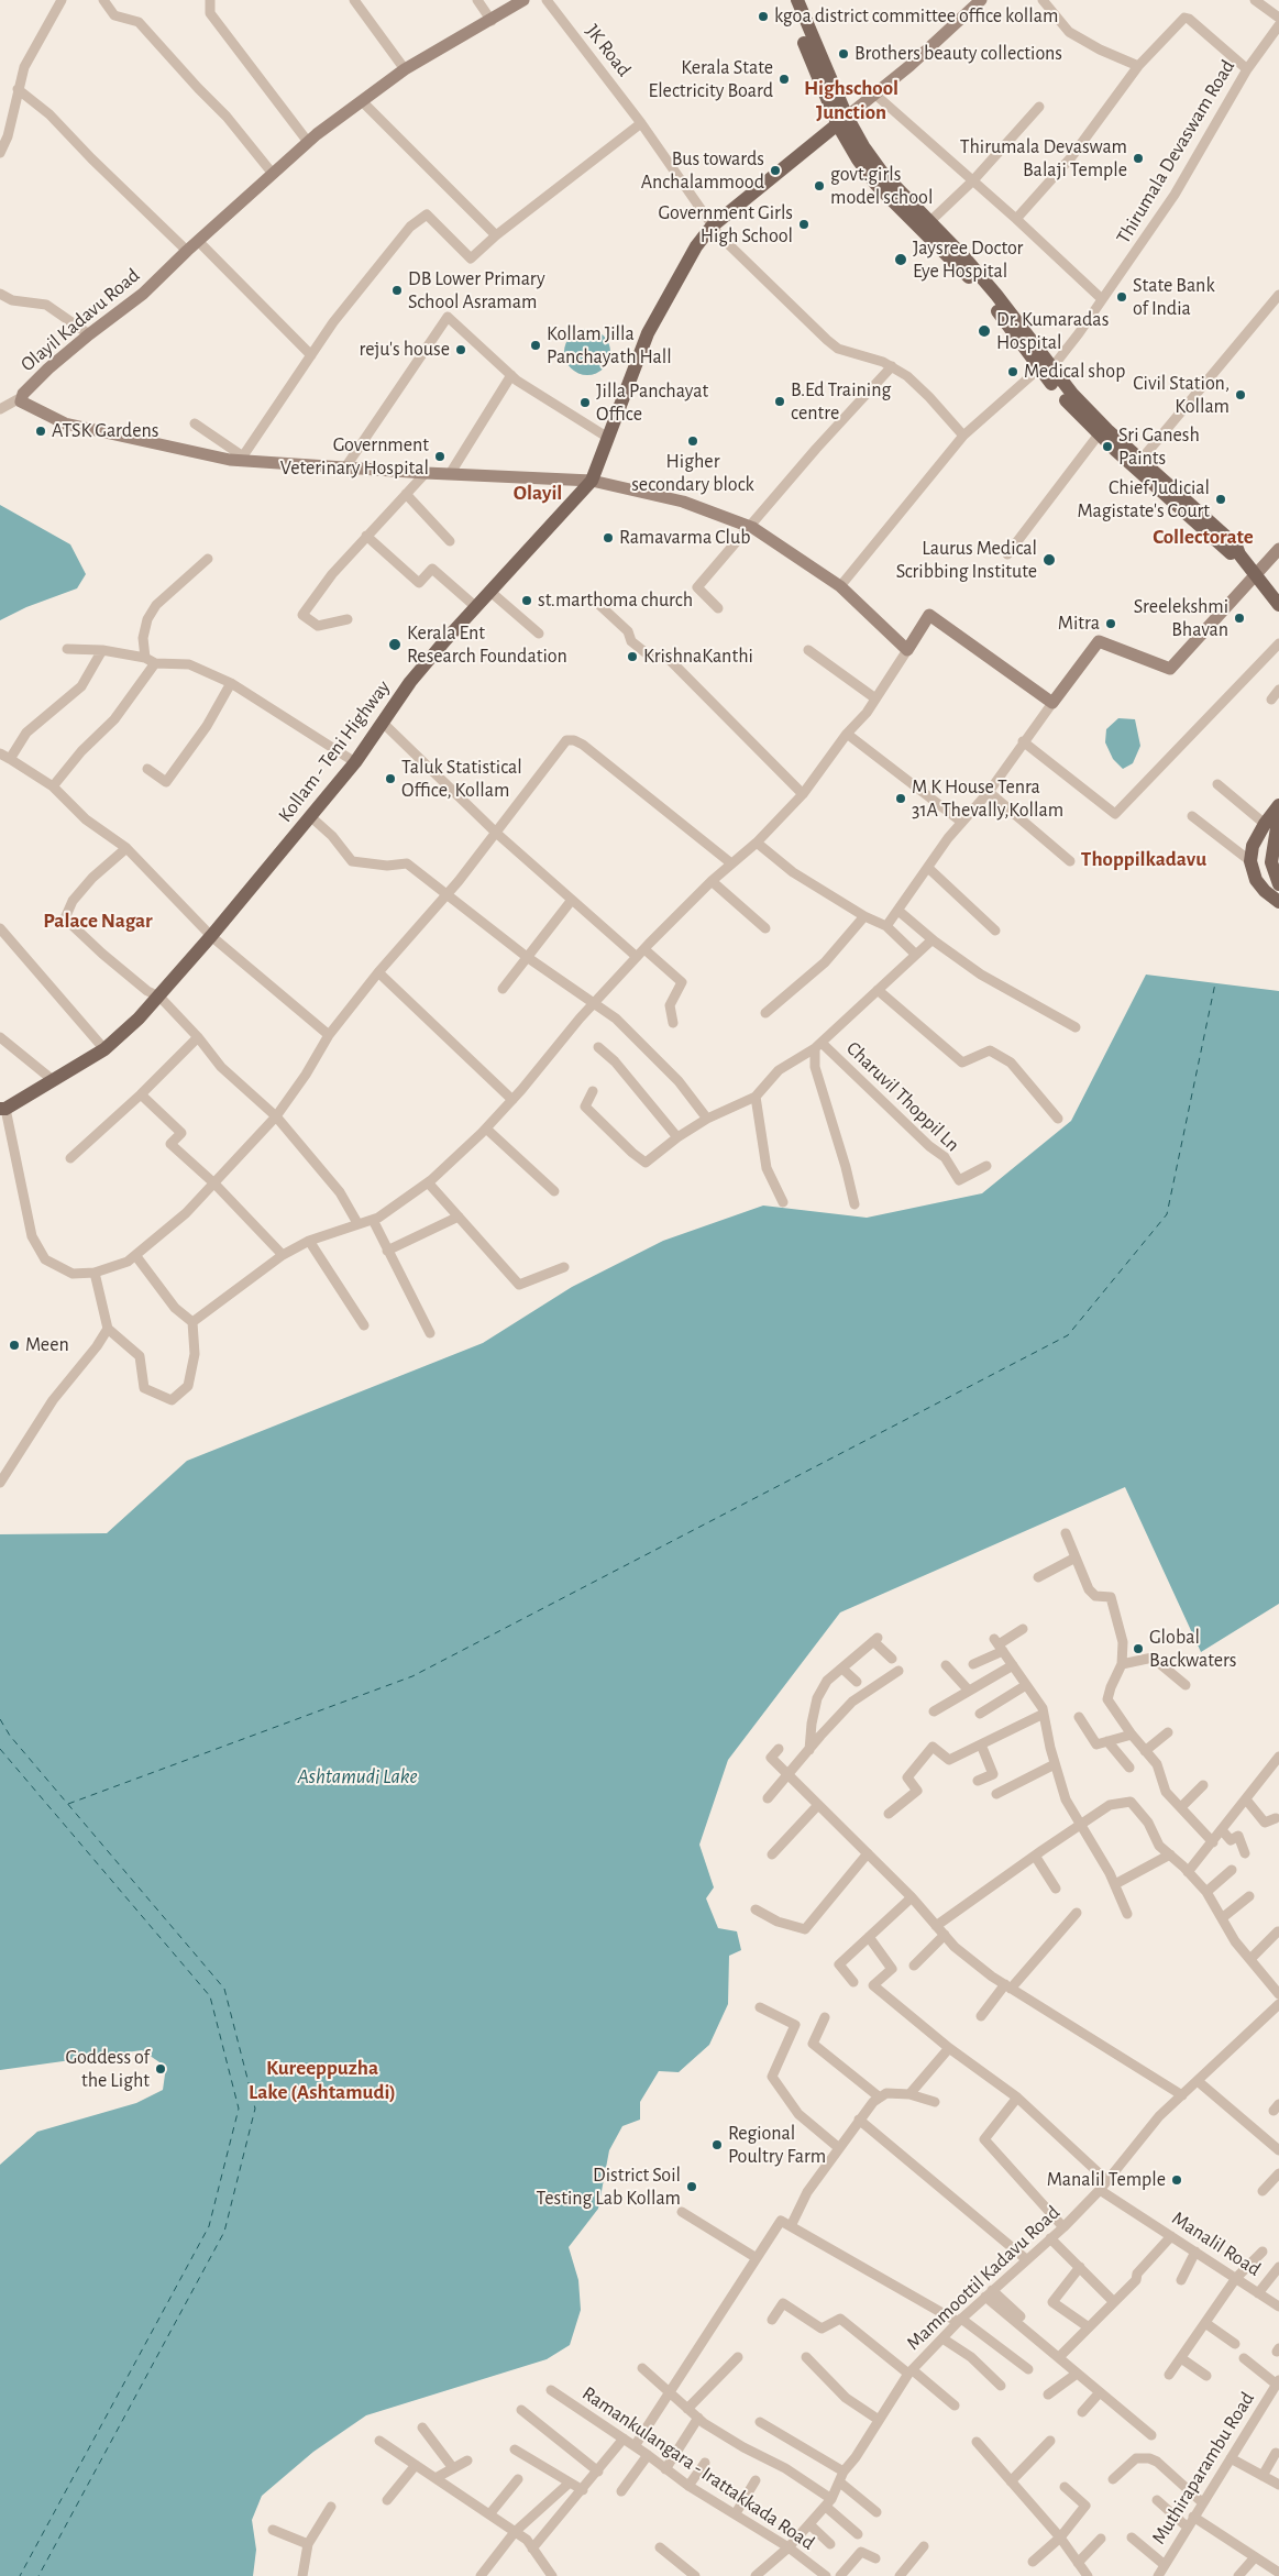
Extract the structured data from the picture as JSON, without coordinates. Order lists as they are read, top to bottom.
{
  "streets": {
    "main road": ["Kollam - Teni Highway"],
    "street": [
      "JK Road",
      "Thirumala Devaswam Road",
      "Olayil Kadavu Road",
      "Charuvil Thoppil Ln",
      "Manalil Road",
      "Mammoottil Kadavu Road",
      "Ramankulangara - Irattakkada Road",
      "Muthiraparambu Road"
    ]
  },
  "crossings": [
    ["JK Road", "Thirumala Devaswam Road"],
    ["JK Road", "Kollam - Teni Highway"],
    ["Thirumala Devaswam Road", "Olayil Kadavu Road"],
    ["Olayil Kadavu Road", "Kollam - Teni Highway"],
    ["Manalil Road", "Mammoottil Kadavu Road"],
    ["Mammoottil Kadavu Road", "Ramankulangara - Irattakkada Road"]
  ],
  "districts": [
    "Highschool Junction",
    "Olayil",
    "Collectorate",
    "Thoppilkadavu",
    "Palace Nagar",
    "Kureeppuzha Lake (Ashtamudi)"
  ],
  "water": ["Ashtamudi Lake"],
  "places": [
    "kgoa district committee office kollam",
    "Brothers beauty collections",
    "Kerala State Electricity Board",
    "Thirumala Devaswam Balaji Temple",
    "Bus towards Anchalammood",
    "govt.girls model school",
    "Government Girls High School",
    "Jaysree Doctor Eye Hospital",
    "DB Lower Primary School Asramam",
    "State Bank of India",
    "Dr. Kumaradas Hospital",
    "Kollam Jilla Panchayath Hall",
    "reju's house",
    "Medical shop",
    "Civil Station, Kollam",
    "B.Ed Training centre",
    "Jilla Panchayat Office",
    "ATSK Gardens",
    "Higher secondary block",
    "Sri Ganesh Paints",
    "Government Veterinary Hospital",
    "Chief Judicial Magistate's Court",
    "Ramavarma Club",
    "Laurus Medical Scribbing Institute",
    "st.marthoma church",
    "Sreelekshmi Bhavan",
    "Mitra",
    "Kerala Ent Research Foundation",
    "KrishnaKanthi",
    "Taluk Statistical Office, Kollam",
    "M K House Tenra 31A Thevally,Kollam",
    "Meen",
    "Global Backwaters",
    "Goddess of the Light",
    "Regional Poultry Farm",
    "Manalil Temple",
    "District Soil Testing Lab Kollam"
  ]
}
